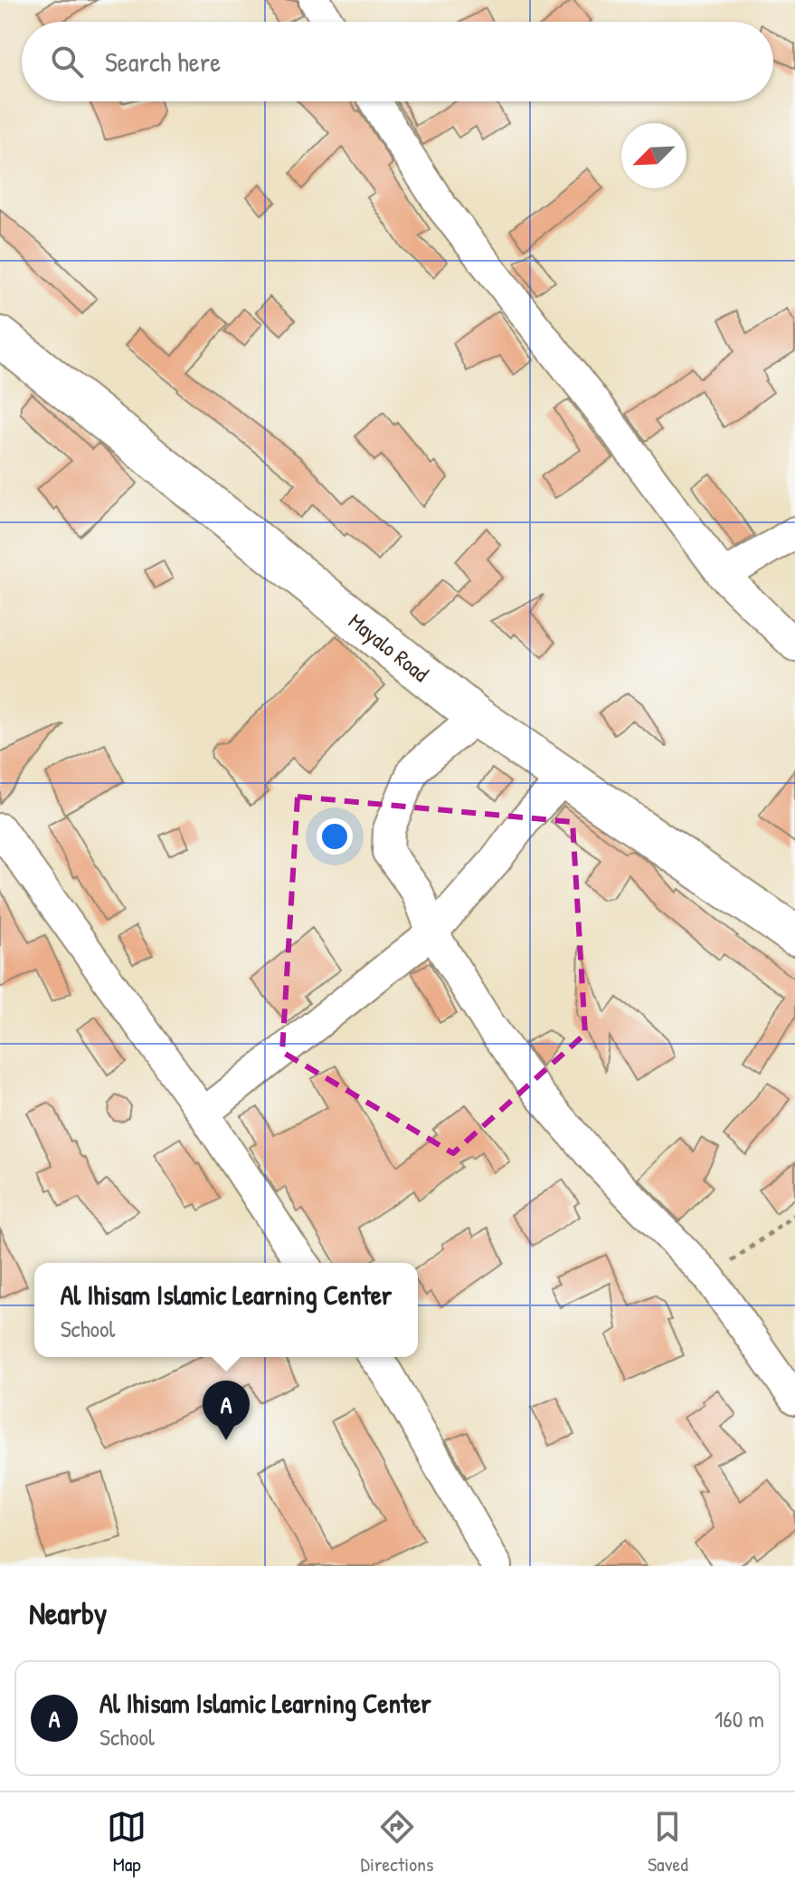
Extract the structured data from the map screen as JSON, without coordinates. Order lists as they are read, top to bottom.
{
  "streets": {
    "street": ["Mayalo Road"]
  },
  "north": "bottom left",
  "page": {
    "search": "Search here",
    "popup": ["Al Ihisam Islamic Learning Center", "School"],
    "pins": "A",
    "heading": "Nearby",
    "list": [
      {
        "mark": "A",
        "name": "Al Ihisam Islamic Learning Center",
        "note": "School",
        "value": "160 m"
      }
    ],
    "nav": ["Map", "Directions", "Saved"]
  }
}
